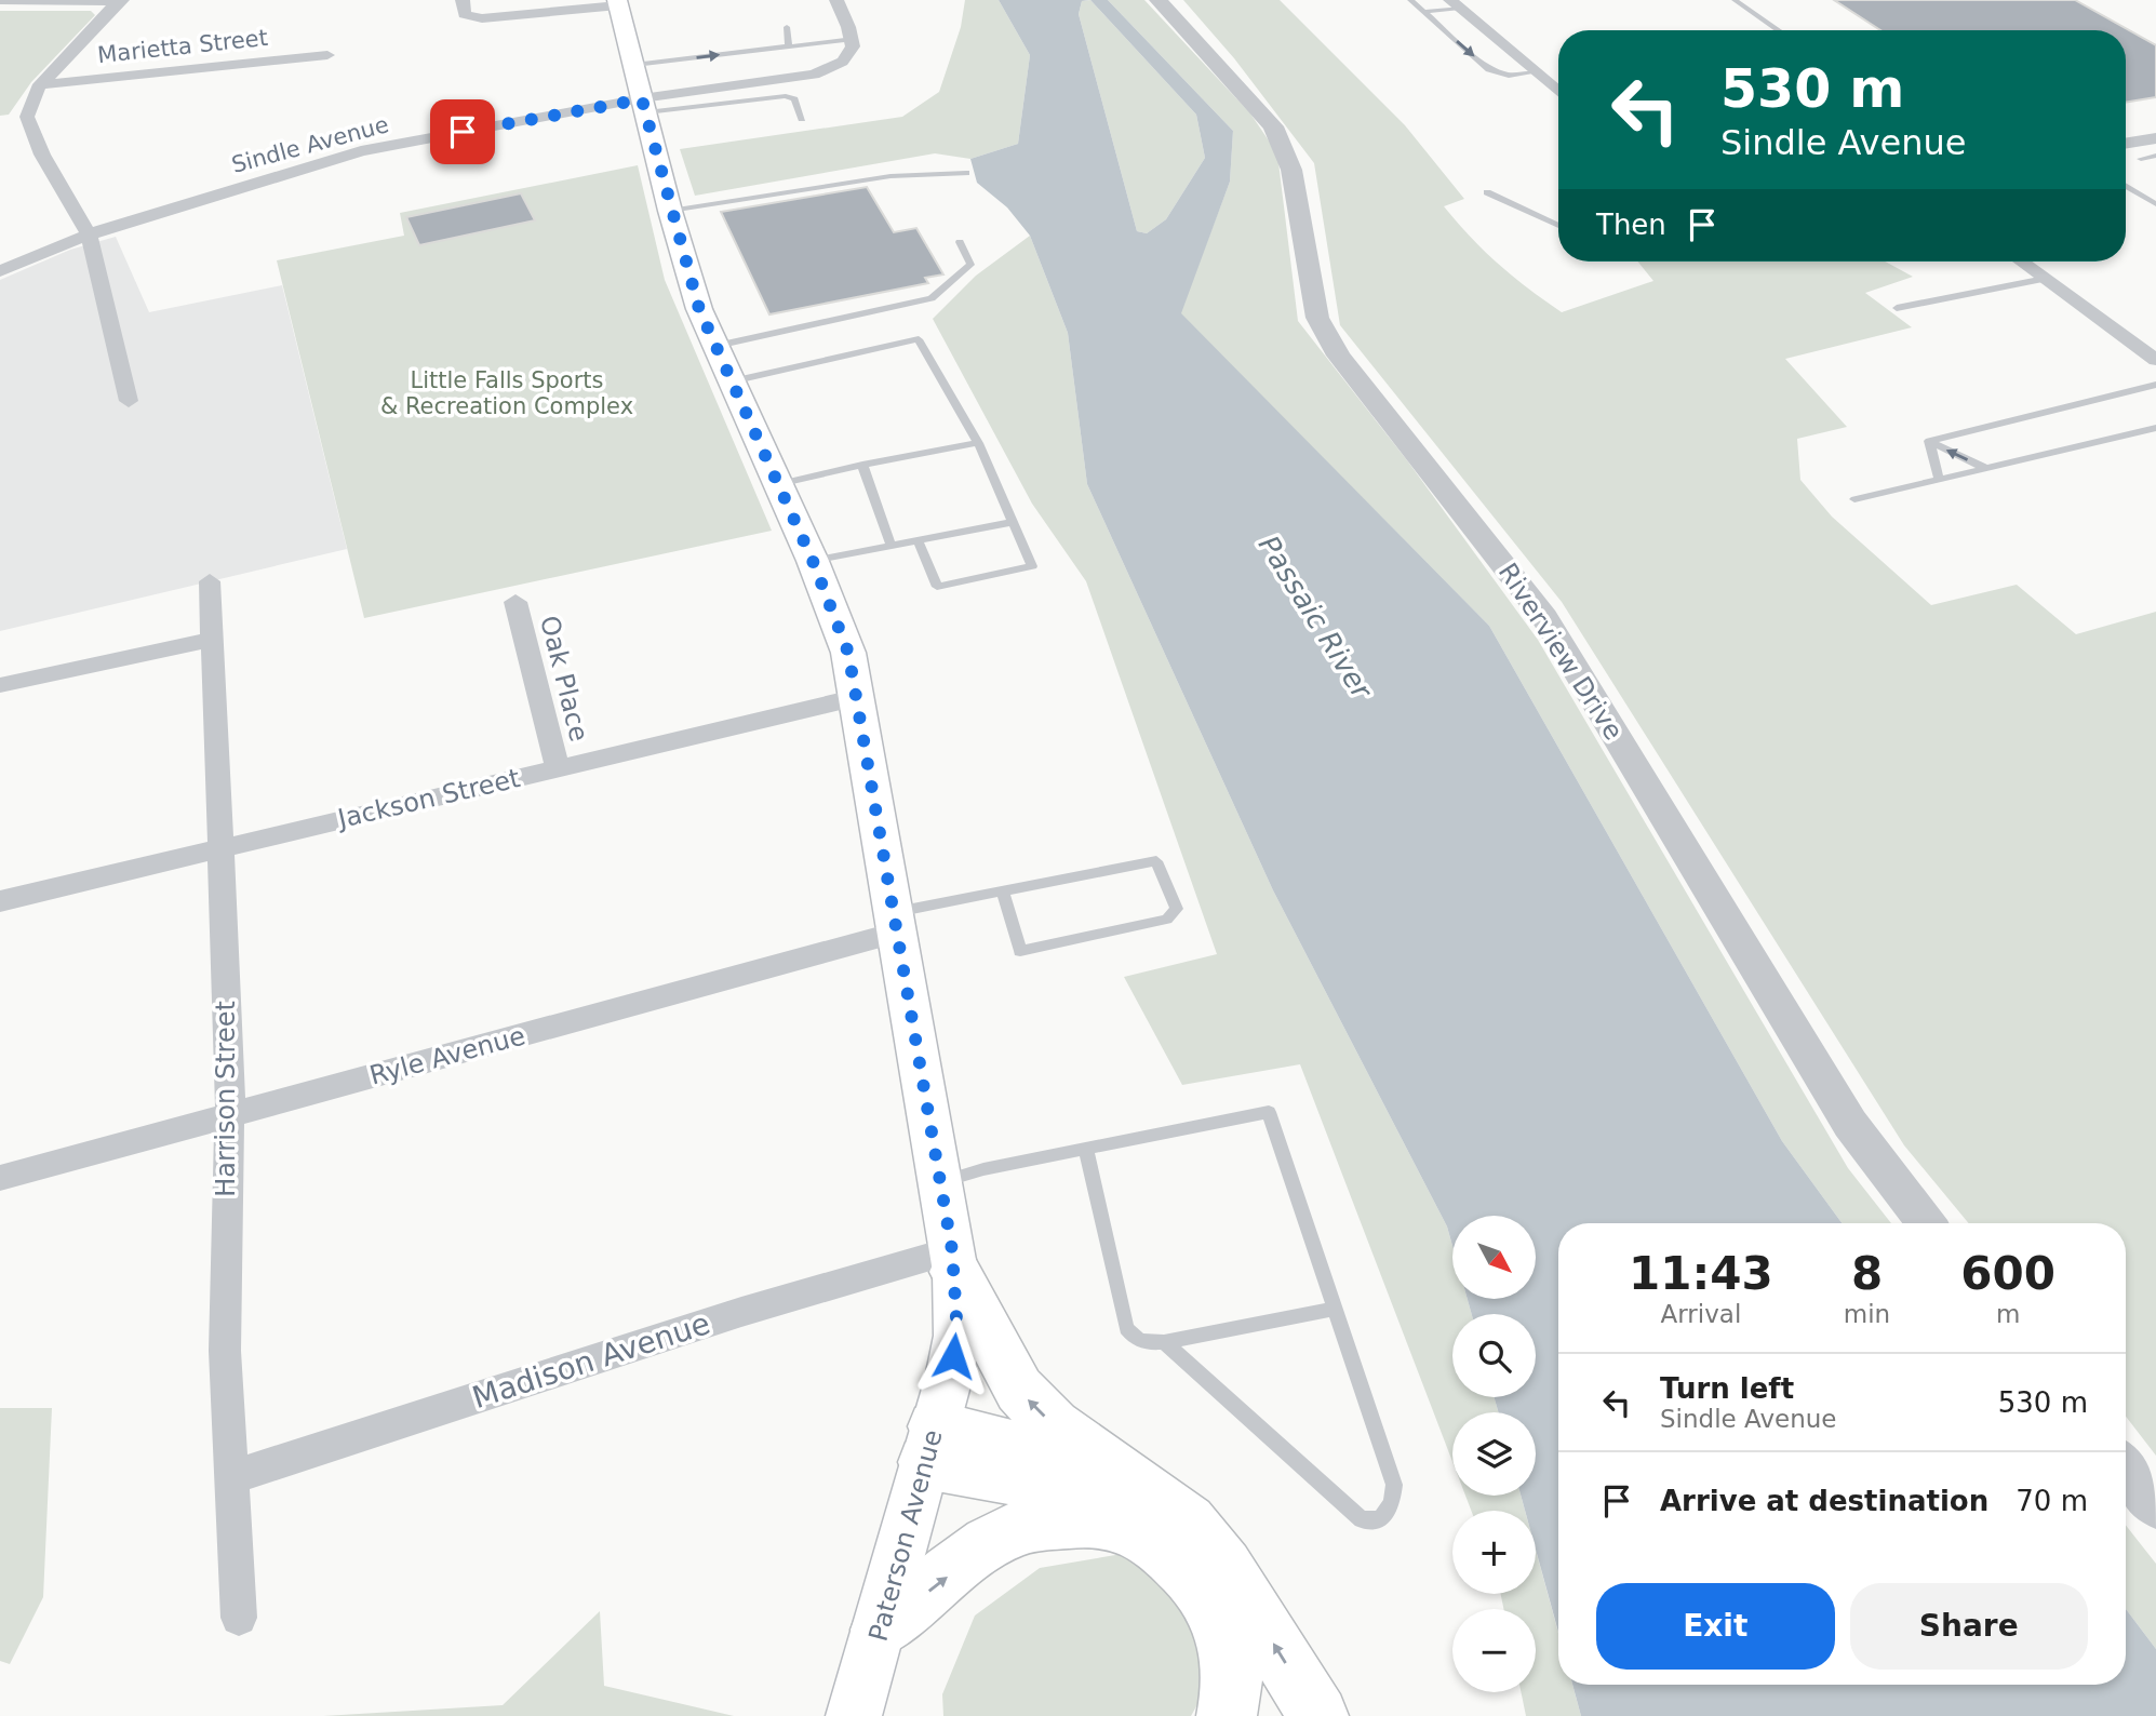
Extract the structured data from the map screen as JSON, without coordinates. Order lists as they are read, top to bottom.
{
  "streets": {
    "main road": ["Paterson Avenue"],
    "street": [
      "Marietta Street",
      "Sindle Avenue",
      "Riverview Drive",
      "Oak Place",
      "Jackson Street",
      "Ryle Avenue",
      "Harrison Street",
      "Madison Avenue"
    ]
  },
  "crossings": [
    ["Sindle Avenue", "Paterson Avenue"],
    ["Oak Place", "Jackson Street"],
    ["Jackson Street", "Harrison Street"],
    ["Jackson Street", "Paterson Avenue"],
    ["Ryle Avenue", "Harrison Street"],
    ["Ryle Avenue", "Paterson Avenue"],
    ["Harrison Street", "Madison Avenue"],
    ["Madison Avenue", "Paterson Avenue"]
  ],
  "water": ["Passaic River"],
  "parks": ["Little Falls Sports & Recreation Complex"],
  "north": "bottom right",
  "page": {
    "turn": ["530 m", "Sindle Avenue"],
    "then": "Then",
    "map_buttons": ["+", "−"],
    "eta": [
      "11:43",
      "Arrival",
      "8",
      "min",
      "600",
      "m"
    ],
    "list": [
      {
        "name": "Turn left",
        "note": "Sindle Avenue",
        "value": "530 m"
      },
      {
        "name": "Arrive at destination",
        "value": "70 m"
      }
    ],
    "buttons": ["Exit", "Share"]
  }
}
